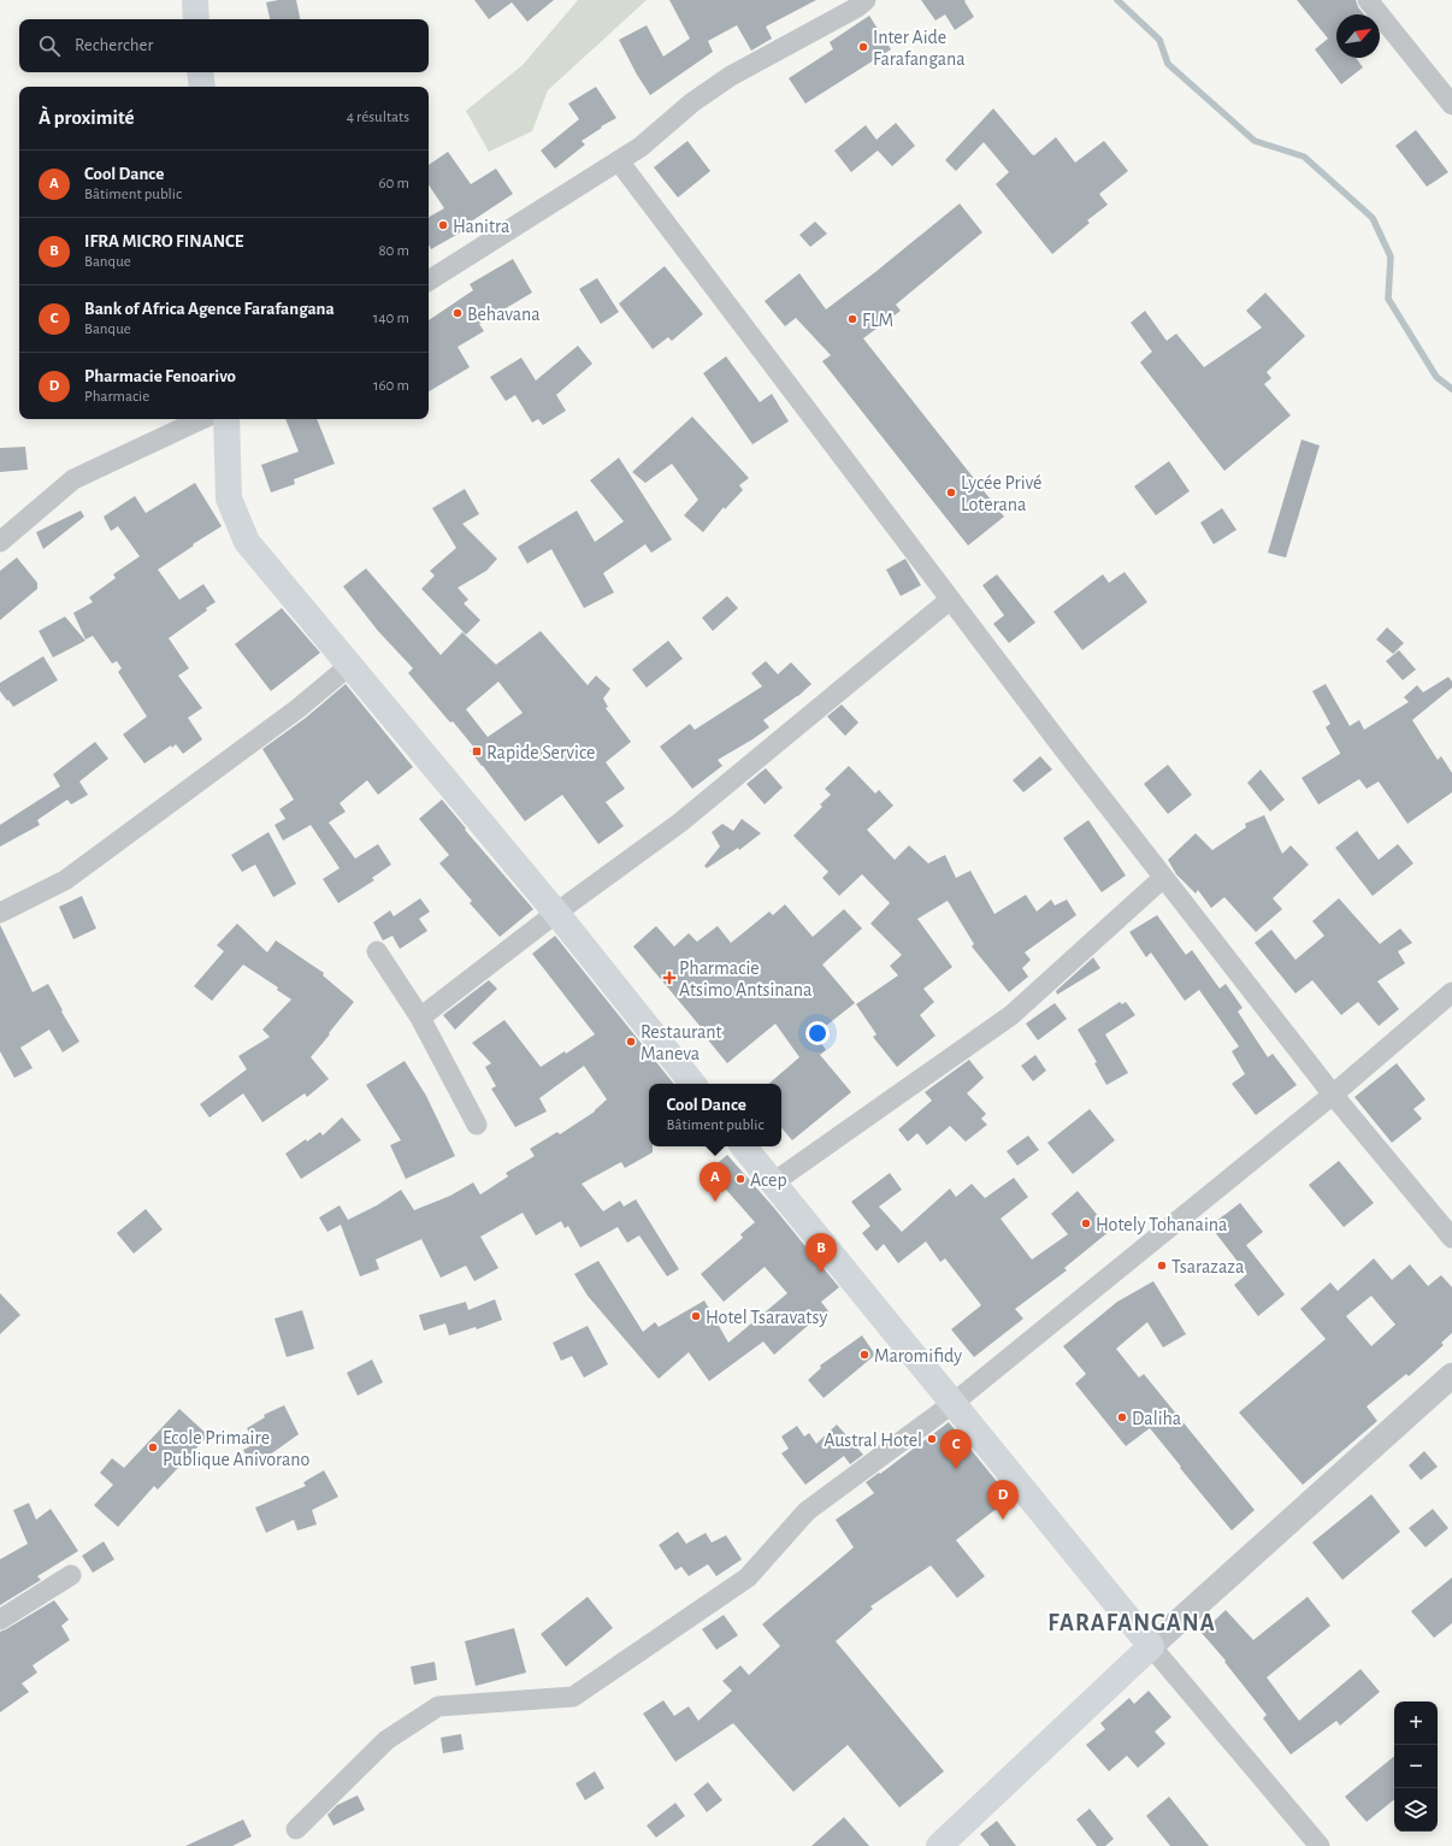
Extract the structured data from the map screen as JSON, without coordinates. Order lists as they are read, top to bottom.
{
  "districts": ["FARAFANGANA"],
  "places": {
    "other": [
      "Inter Aide Farafangana",
      "Hanitra",
      "Behavana",
      "FLM",
      "Lycée Privé Loterana",
      "Restaurant Maneva",
      "Acep",
      "Hotely Tohanaina",
      "Tsarazaza",
      "Hotel Tsaravatsy",
      "Maromifidy",
      "Daliha",
      "Austral Hotel",
      "Ecole Primaire Publique Anivorano"
    ],
    "transit": ["Rapide Service"],
    "health": ["Pharmacie Atsimo Antsinana"]
  },
  "north": "top right",
  "page": {
    "search": "Rechercher",
    "heading": ["À proximité", "4 résultats"],
    "list": [
      {
        "mark": "A",
        "name": "Cool Dance",
        "note": "Bâtiment public",
        "value": "60 m"
      },
      {
        "mark": "B",
        "name": "IFRA MICRO FINANCE",
        "note": "Banque",
        "value": "80 m"
      },
      {
        "mark": "C",
        "name": "Bank of Africa Agence Farafangana",
        "note": "Banque",
        "value": "140 m"
      },
      {
        "mark": "D",
        "name": "Pharmacie Fenoarivo",
        "note": "Pharmacie",
        "value": "160 m"
      }
    ],
    "popup": ["Cool Dance", "Bâtiment public"],
    "pins": [
      "A",
      "B",
      "C",
      "D"
    ],
    "map_buttons": ["+", "−"]
  }
}
